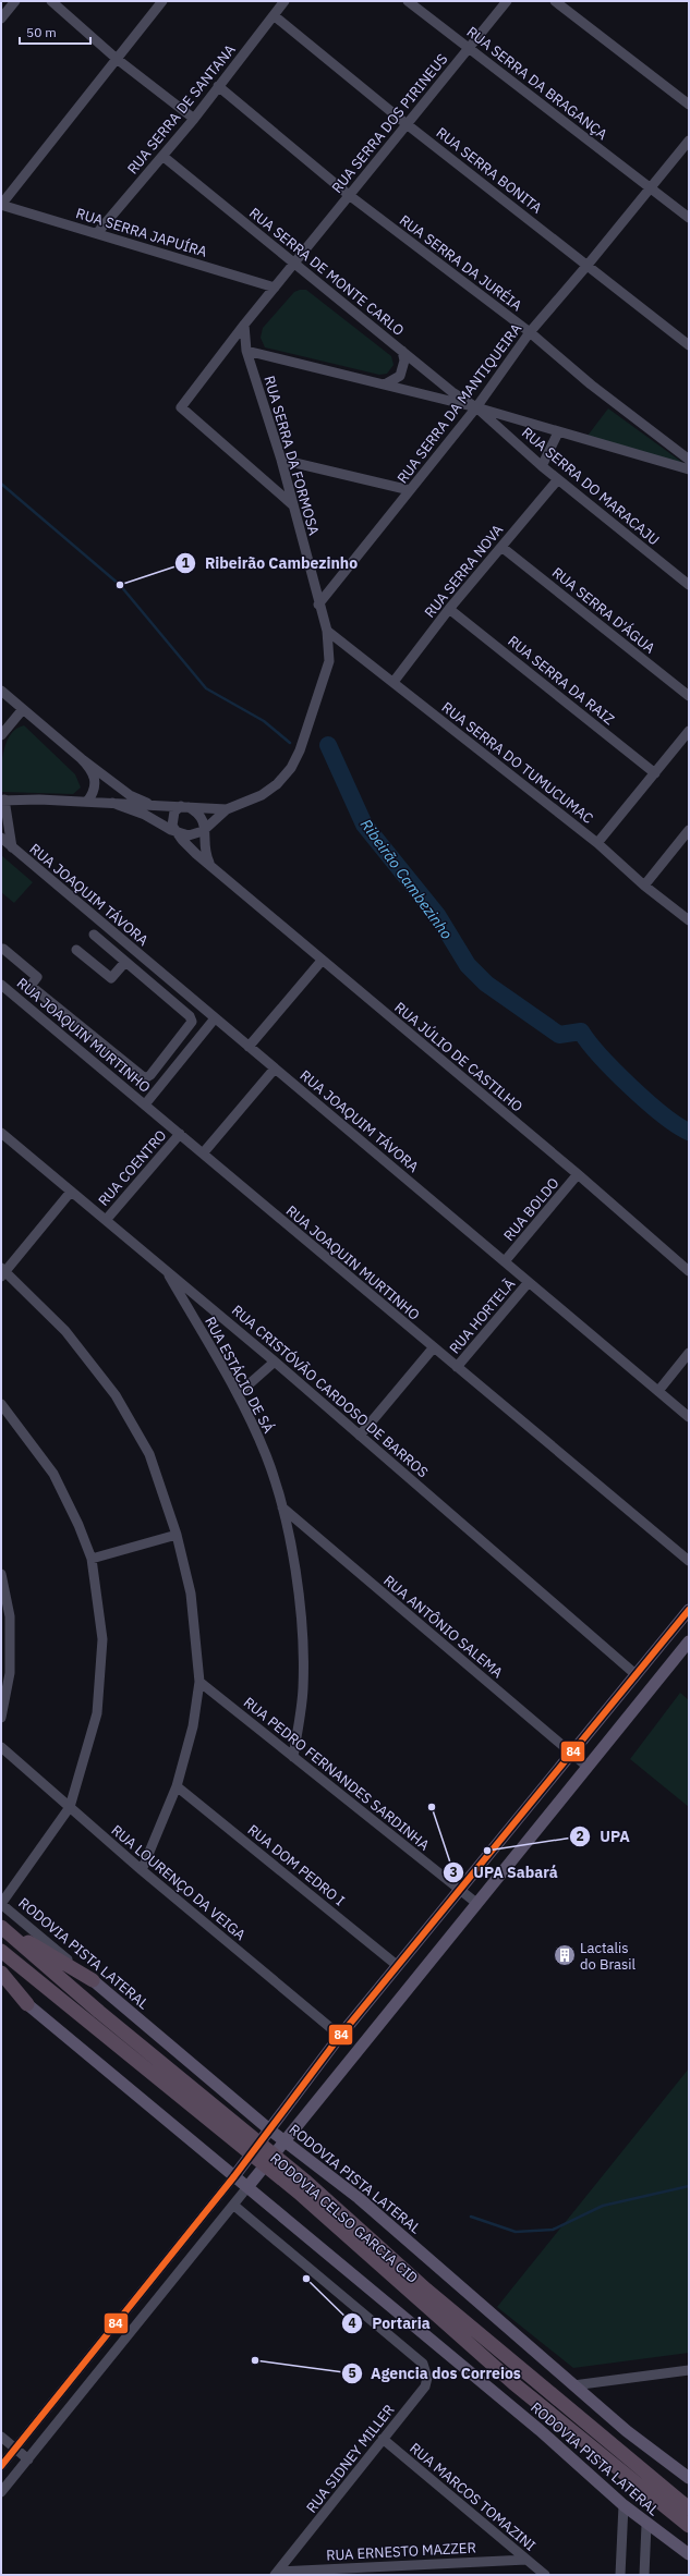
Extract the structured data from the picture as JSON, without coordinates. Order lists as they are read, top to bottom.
{
  "streets": {
    "highway": ["RODOVIA CELSO GARCIA CID"],
    "main road": ["RODOVIA PISTA LATERAL"],
    "street": [
      "RUA SERRA DA BRAGANÇA",
      "RUA SERRA DE SANTANA",
      "RUA SERRA DOS PIRINEUS",
      "RUA SERRA BONITA",
      "RUA SERRA JAPUÍRA",
      "RUA SERRA DA JURÉIA",
      "RUA SERRA DE MONTE CARLO",
      "RUA SERRA DA MANTIQUEIRA",
      "RUA SERRA DA FORMOSA",
      "RUA SERRA DO MARACAJU",
      "RUA SERRA NOVA",
      "RUA SERRA D'ÁGUA",
      "RUA SERRA DA RAIZ",
      "RUA SERRA DO TUMUCUMAC",
      "RUA JOAQUIM TÁVORA",
      "RUA JOAQUIN MURTINHO",
      "RUA JÚLIO DE CASTILHO",
      "RUA COENTRO",
      "RUA BOLDO",
      "RUA HORTELÃ",
      "RUA ESTÁCIO DE SÁ",
      "RUA CRISTÓVÃO CARDOSO DE BARROS",
      "RUA ANTÔNIO SALEMA",
      "RUA PEDRO FERNANDES SARDINHA",
      "RUA DOM PEDRO I",
      "RUA LOURENÇO DA VEIGA",
      "RUA SIDNEY MILLER",
      "RUA MARCOS TOMAZINI",
      "RUA ERNESTO MAZZER"
    ]
  },
  "crossings": [
    ["RUA SERRA DA BRAGANÇA", "RUA SERRA DOS PIRINEUS"],
    ["RUA SERRA DA BRAGANÇA", "RUA SERRA DA MANTIQUEIRA"],
    ["RUA SERRA DE SANTANA", "RUA SERRA BONITA"],
    ["RUA SERRA DE SANTANA", "RUA SERRA JAPUÍRA"],
    ["RUA SERRA DE SANTANA", "RUA SERRA DA JURÉIA"],
    ["RUA SERRA DE SANTANA", "RUA SERRA DE MONTE CARLO"],
    ["RUA SERRA DOS PIRINEUS", "RUA SERRA BONITA"],
    ["RUA SERRA DOS PIRINEUS", "RUA SERRA DA JURÉIA"],
    ["RUA SERRA DOS PIRINEUS", "RUA SERRA DE MONTE CARLO"],
    ["RUA SERRA BONITA", "RUA SERRA DA MANTIQUEIRA"],
    ["RUA SERRA DA JURÉIA", "RUA SERRA DA MANTIQUEIRA"],
    ["RUA SERRA DE MONTE CARLO", "RUA SERRA DA MANTIQUEIRA"],
    ["RUA SERRA DE MONTE CARLO", "RUA SERRA DO MARACAJU"],
    ["RUA SERRA DA MANTIQUEIRA", "RUA SERRA DA FORMOSA"],
    ["RUA SERRA DA MANTIQUEIRA", "RUA SERRA DO MARACAJU"],
    ["RUA SERRA DA FORMOSA", "RUA SERRA DO TUMUCUMAC"],
    ["RUA SERRA DA FORMOSA", "RUA JOAQUIM TÁVORA"],
    ["RUA SERRA DA FORMOSA", "RUA JÚLIO DE CASTILHO"],
    ["RUA SERRA DO MARACAJU", "RUA SERRA NOVA"],
    ["RUA SERRA NOVA", "RUA SERRA D'ÁGUA"],
    ["RUA SERRA NOVA", "RUA SERRA DA RAIZ"],
    ["RUA SERRA NOVA", "RUA SERRA DO TUMUCUMAC"],
    ["RUA JOAQUIM TÁVORA", "RUA BOLDO"],
    ["RUA JOAQUIM TÁVORA", "RUA HORTELÃ"],
    ["RUA JOAQUIN MURTINHO", "RUA COENTRO"],
    ["RUA JOAQUIN MURTINHO", "RUA HORTELÃ"],
    ["RUA JÚLIO DE CASTILHO", "RUA BOLDO"],
    ["RUA COENTRO", "RUA CRISTÓVÃO CARDOSO DE BARROS"],
    ["RUA ESTÁCIO DE SÁ", "RUA CRISTÓVÃO CARDOSO DE BARROS"],
    ["RUA ESTÁCIO DE SÁ", "RUA ANTÔNIO SALEMA"],
    ["RUA ESTÁCIO DE SÁ", "RUA PEDRO FERNANDES SARDINHA"],
    ["RUA SIDNEY MILLER", "RUA MARCOS TOMAZINI"],
    ["RUA SIDNEY MILLER", "RUA ERNESTO MAZZER"],
    ["RUA MARCOS TOMAZINI", "RUA ERNESTO MAZZER"]
  ],
  "water": ["Ribeirão Cambezinho"],
  "places": {
    "other": [
      "Ribeirão Cambezinho",
      "UPA Sabará",
      "UPA",
      "Portaria",
      "Agencia dos Correios"
    ],
    "building": ["Lactalis do Brasil"]
  },
  "lines": ["transit line 84"],
  "scale_bar": "50 m"
}
